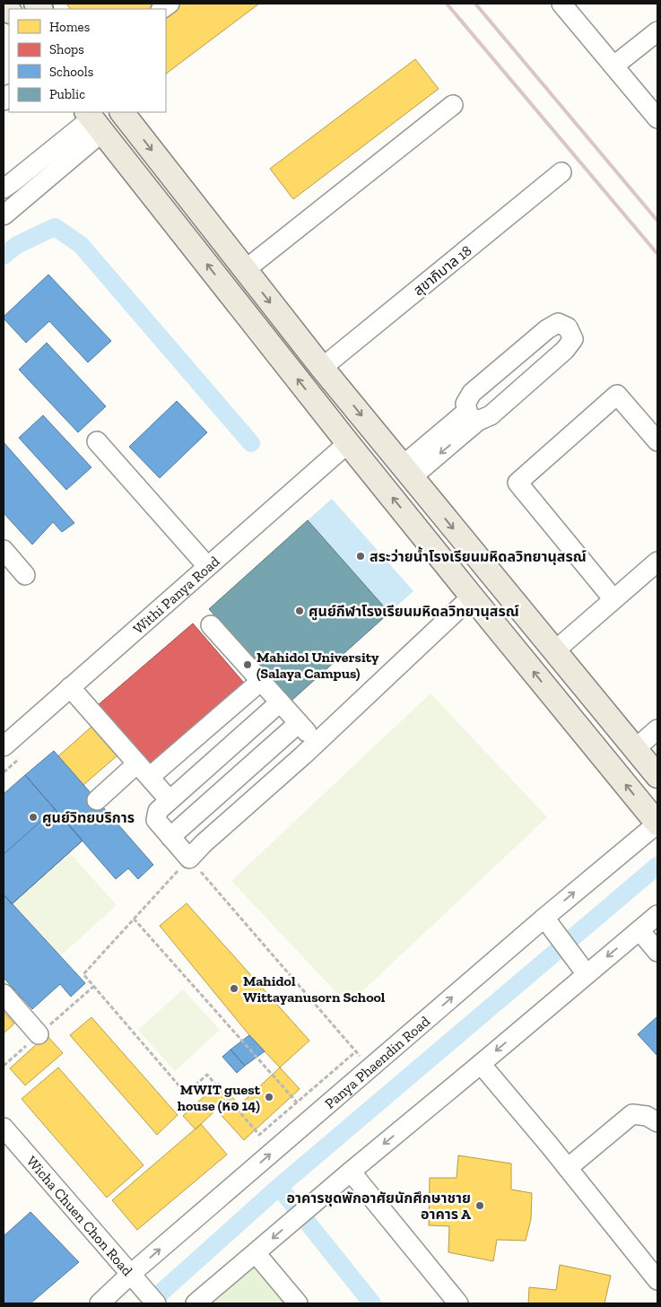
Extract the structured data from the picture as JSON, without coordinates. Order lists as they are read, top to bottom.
{
  "streets": {
    "street": [
      "สุขาภิบาล 18",
      "Withi Panya Road",
      "Panya Phaendin Road",
      "Wicha Chuen Chon Road"
    ]
  },
  "crossings": [
    ["Panya Phaendin Road", "Wicha Chuen Chon Road"]
  ],
  "places": [
    "สระว่ายน้ำโรงเรียนมหิดลวิทยานุสรณ์",
    "ศูนย์กีฬาโรงเรียนมหิดลวิทยานุสรณ์",
    "Mahidol University (Salaya Campus)",
    "ศูนย์วิทยบริการ",
    "Mahidol Wittayanusorn School",
    "MWIT guest house (หอ 14)",
    "อาคารชุดพักอาศัยนักศึกษาชาย อาคาร A"
  ],
  "legend": [
    "Homes",
    "Shops",
    "Schools",
    "Public"
  ]
}
